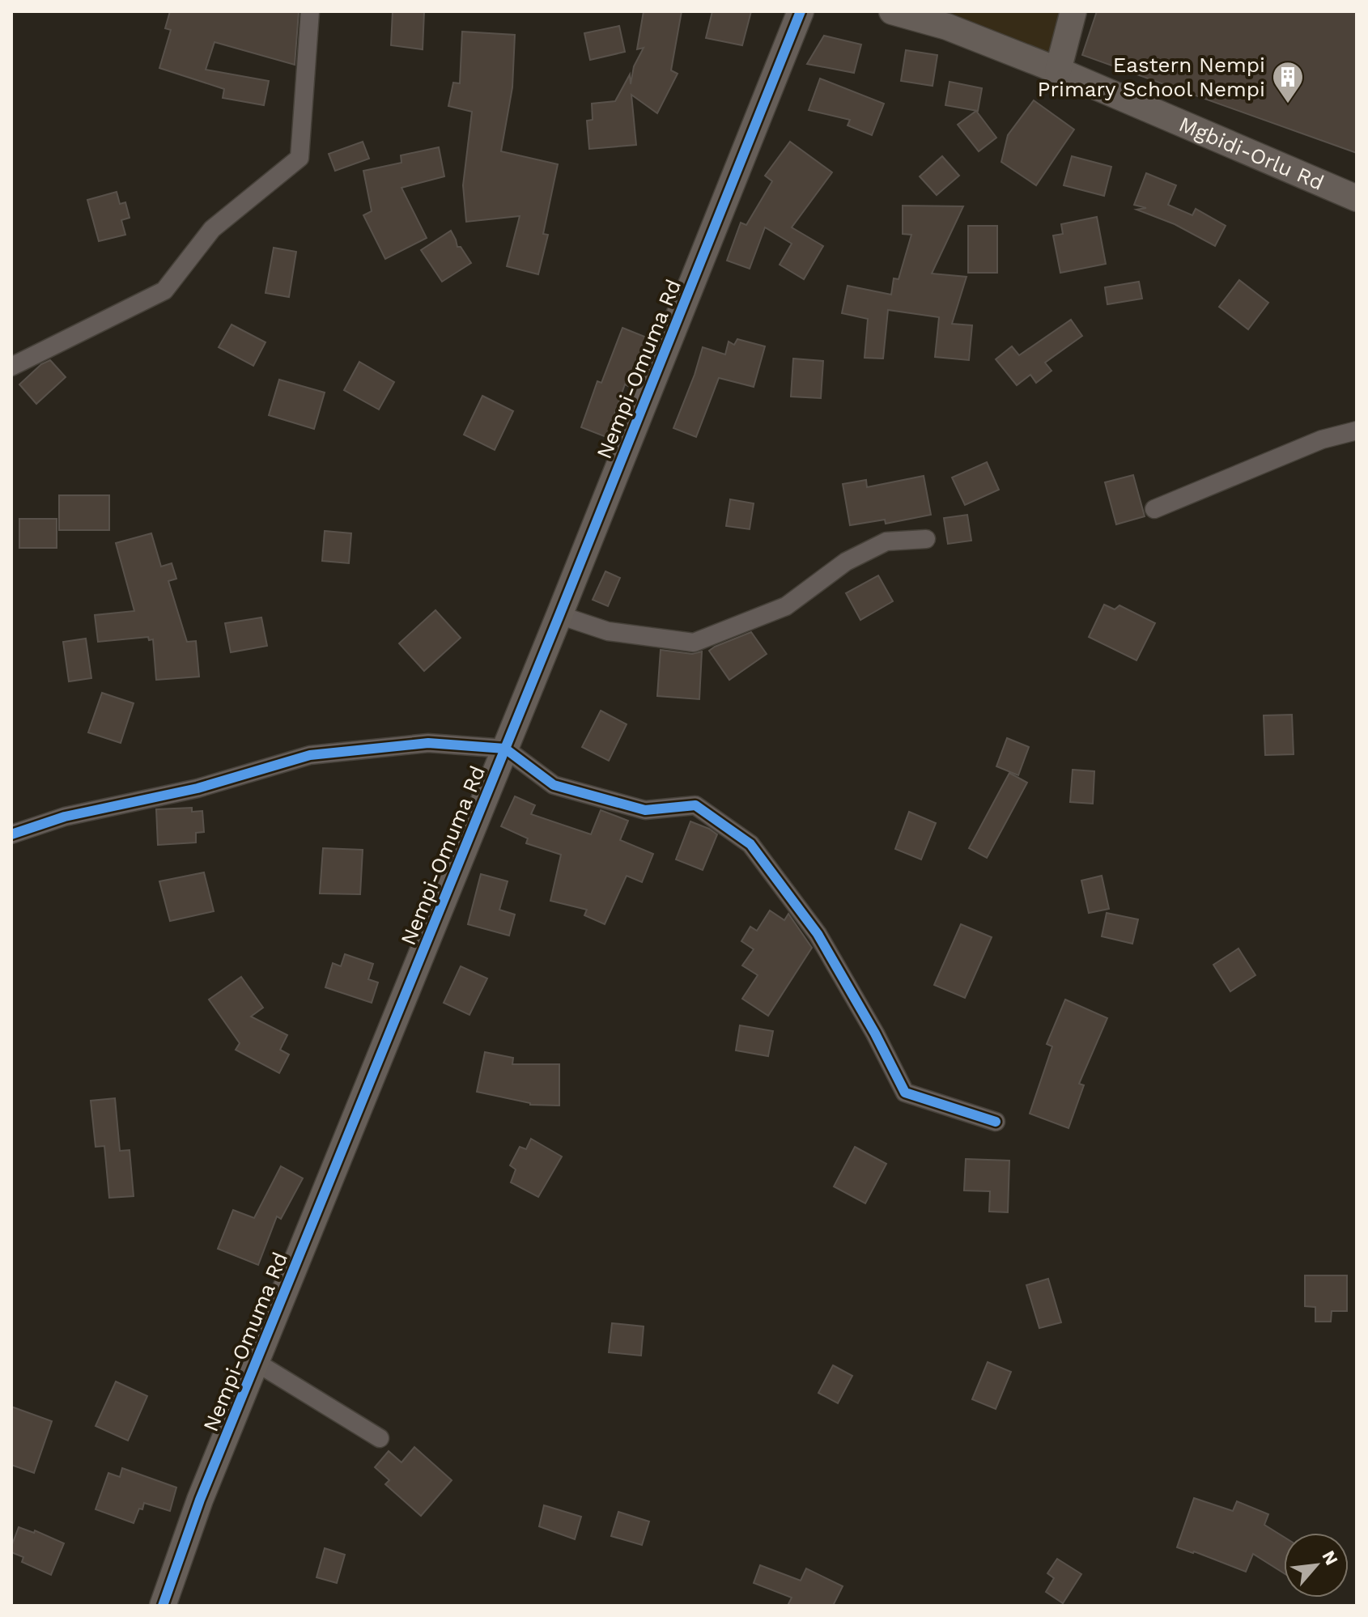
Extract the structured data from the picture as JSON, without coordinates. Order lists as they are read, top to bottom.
{
  "streets": {
    "street": ["Mgbidi-Orlu Rd", "Nempi-Omuma Rd"]
  },
  "places": {
    "building": ["Eastern Nempi Primary School Nempi"]
  },
  "north": "top right"
}
